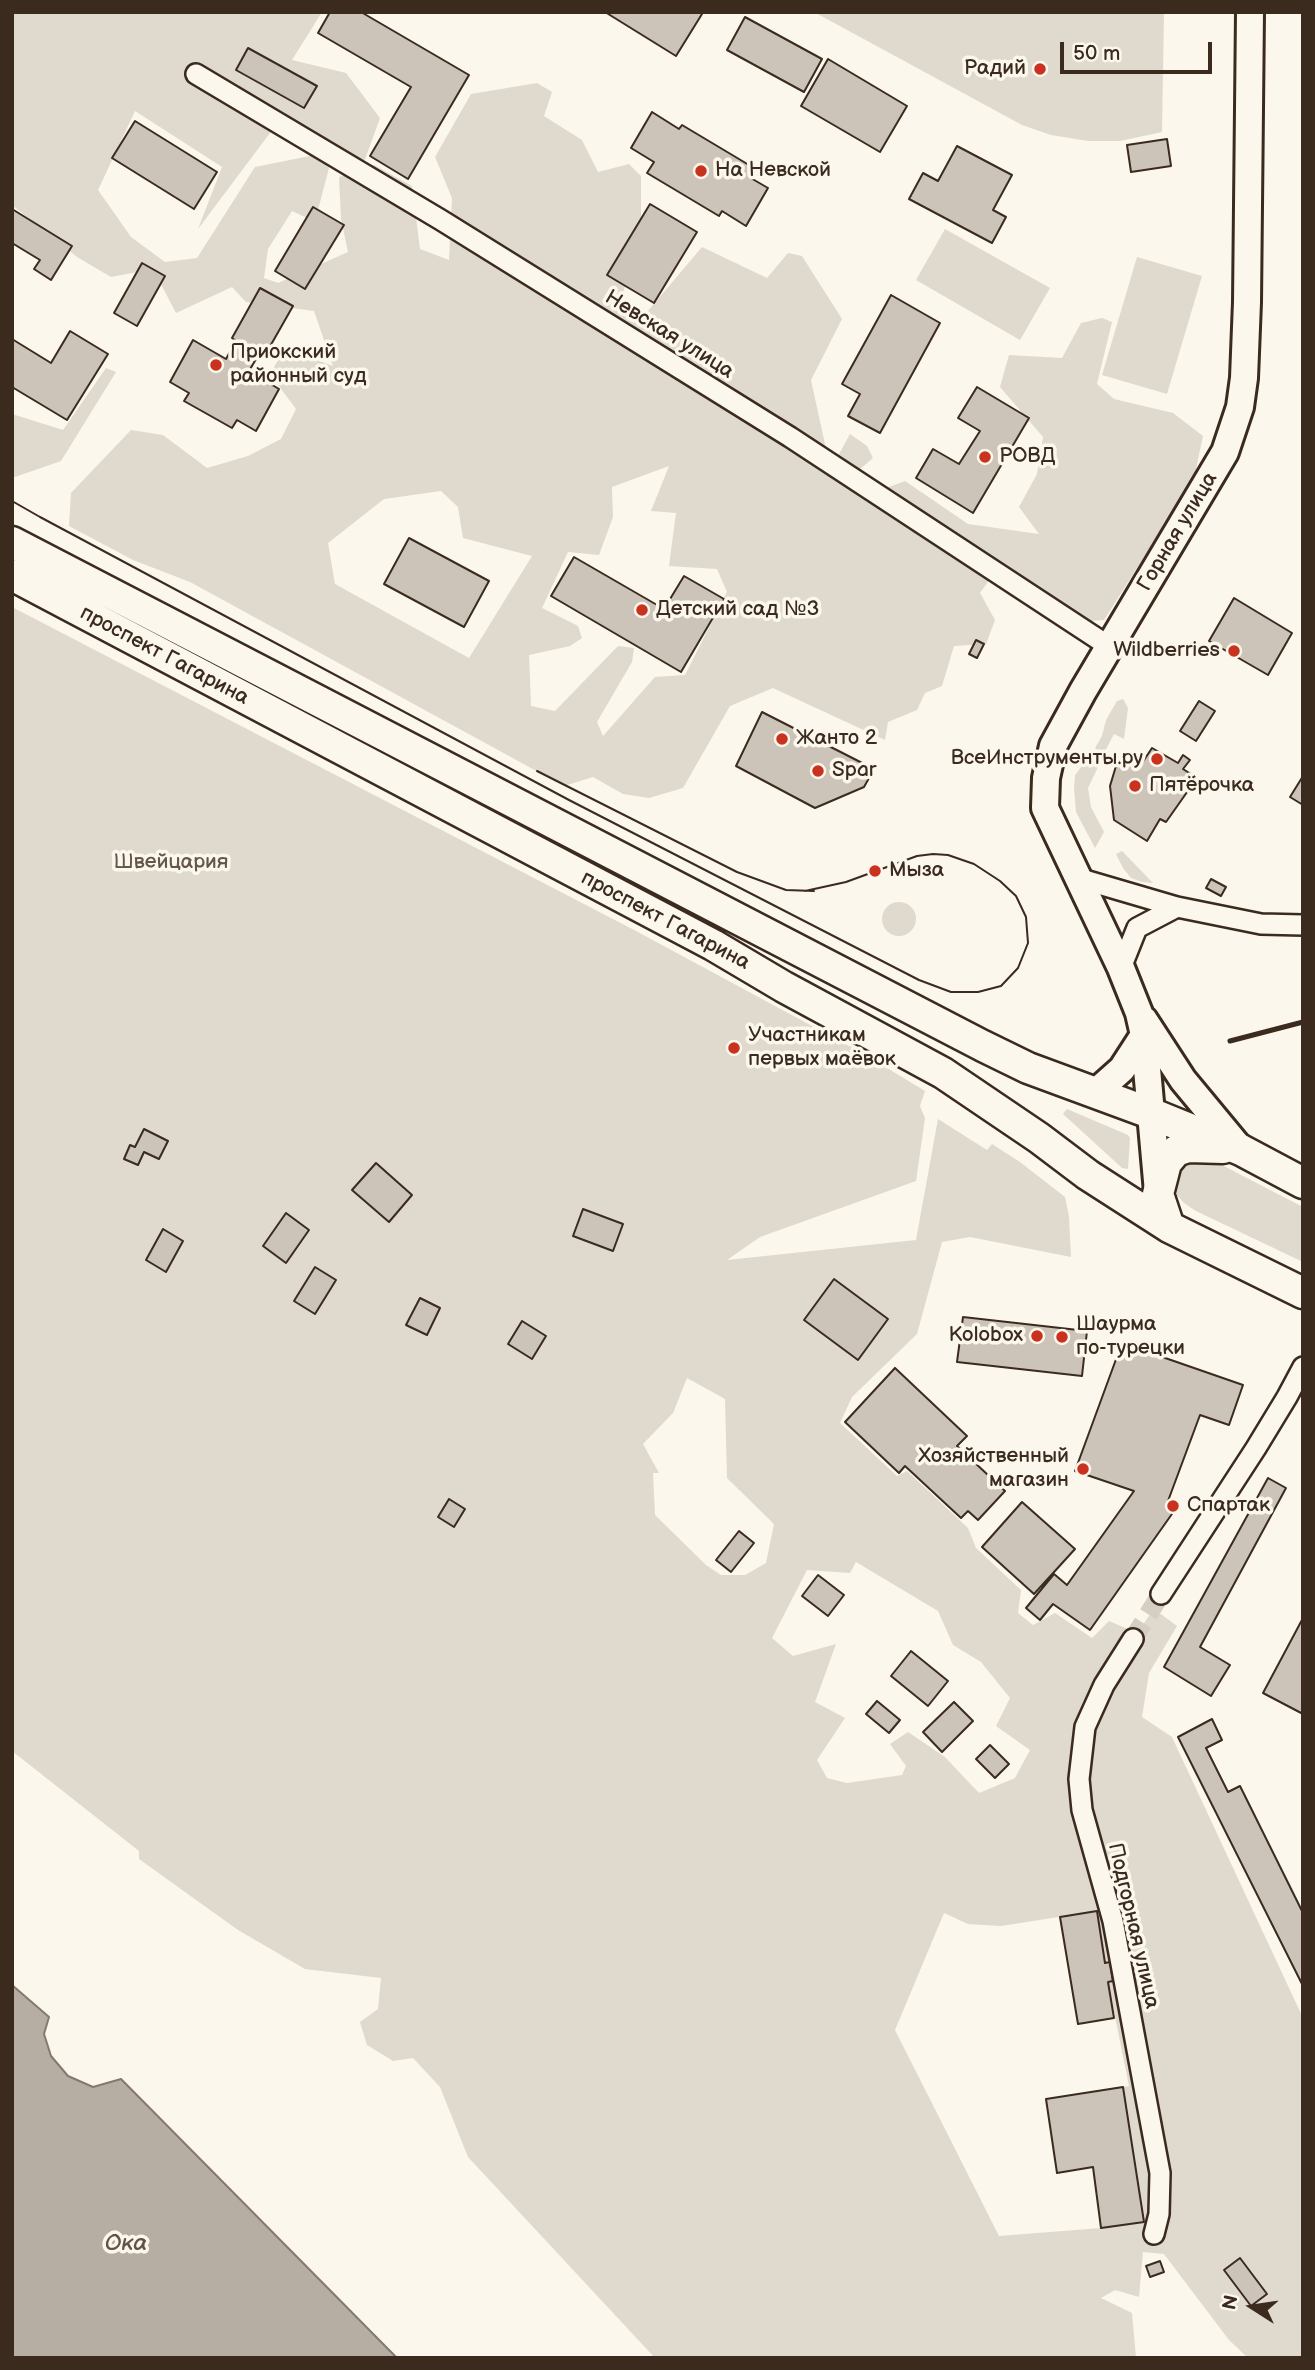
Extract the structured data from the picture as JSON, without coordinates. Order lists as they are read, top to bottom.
{
  "streets": {
    "main road": ["Горная улица", "проспект Гагарина"],
    "street": ["Невская улица", "Подгорная улица"]
  },
  "crossings": [
    ["Невская улица", "Горная улица"],
    ["Горная улица", "проспект Гагарина"]
  ],
  "water": ["Ока"],
  "parks": ["Швейцария"],
  "places": [
    "Радий",
    "На Невской",
    "Приокский районный суд",
    "РОВД",
    "Детский сад №3",
    "Wildberries",
    "Жанто 2",
    "ВсеИнструменты.ру",
    "Spar",
    "Пятёрочка",
    "Мыза",
    "Участникам первых маёвок",
    "Kolobox",
    "Шаурма по-турецки",
    "Хозяйственный магазин",
    "Спартак"
  ],
  "scale_bar": "50 m",
  "north": "left"
}
